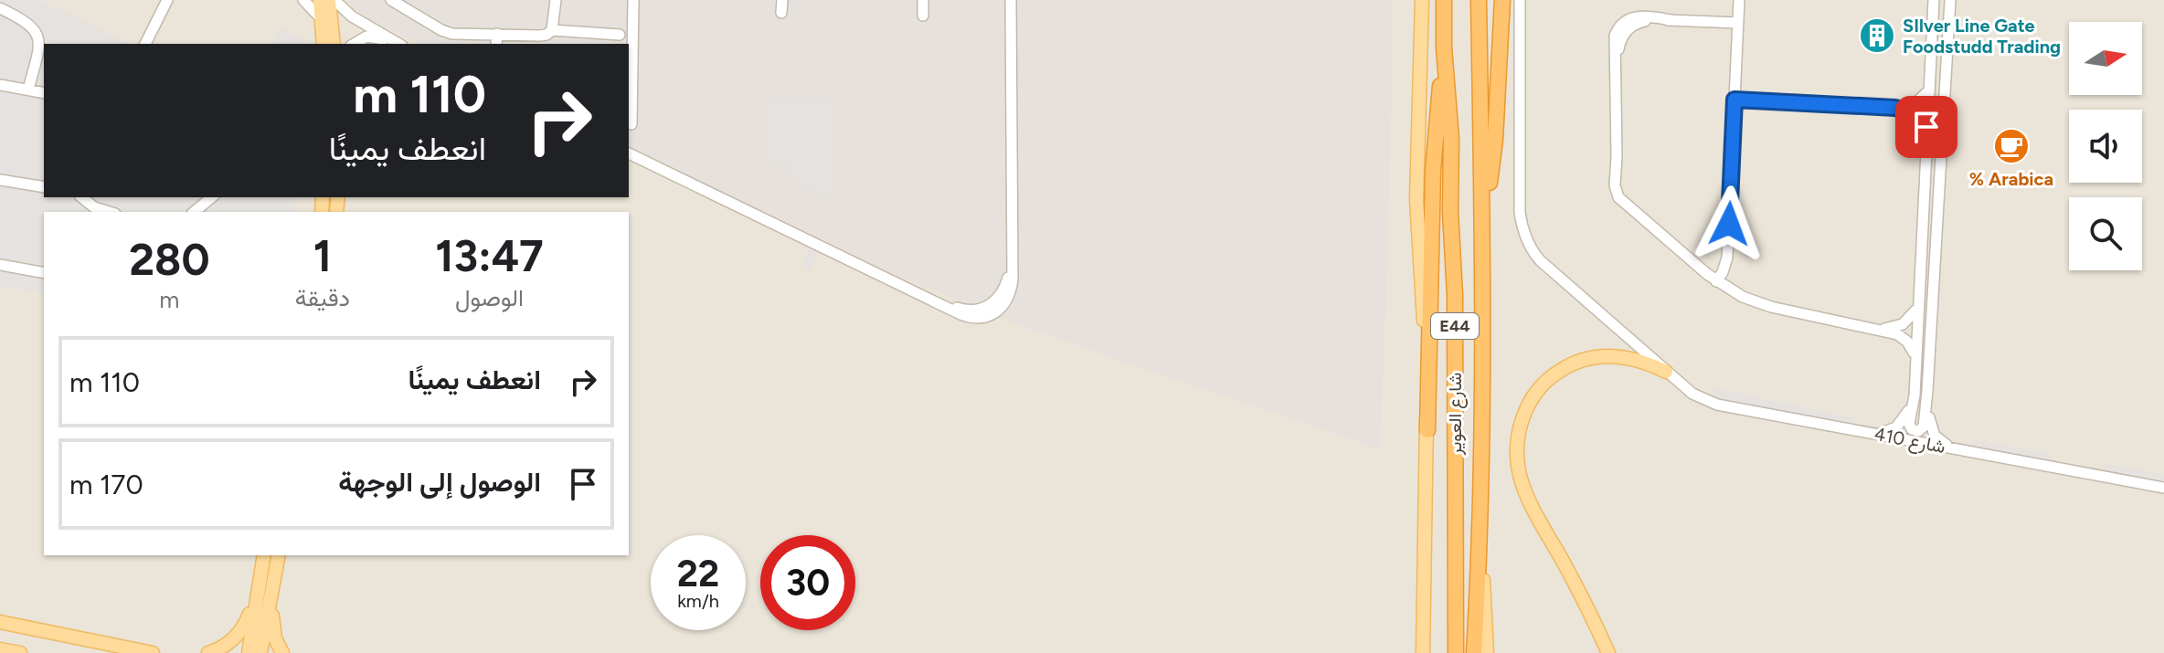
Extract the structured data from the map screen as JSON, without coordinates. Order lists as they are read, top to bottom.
{
  "streets": {
    "highway": ["E44", "شارع العوير"],
    "street": ["شارع 410"]
  },
  "places": {
    "building": ["SIlver Line Gate Foodstudd Trading"],
    "cafe": ["% Arabica"]
  },
  "north": "right",
  "page": {
    "turn": ["110 m", "انعطف يمينًا"],
    "eta": [
      "13:47",
      "الوصول",
      "1",
      "دقيقة",
      "280",
      "m"
    ],
    "list": [
      {
        "name": "انعطف يمينًا",
        "value": "110 m"
      },
      {
        "name": "الوصول إلى الوجهة",
        "value": "170 m"
      }
    ],
    "speed": "22 km/h",
    "limit": "30"
  }
}
